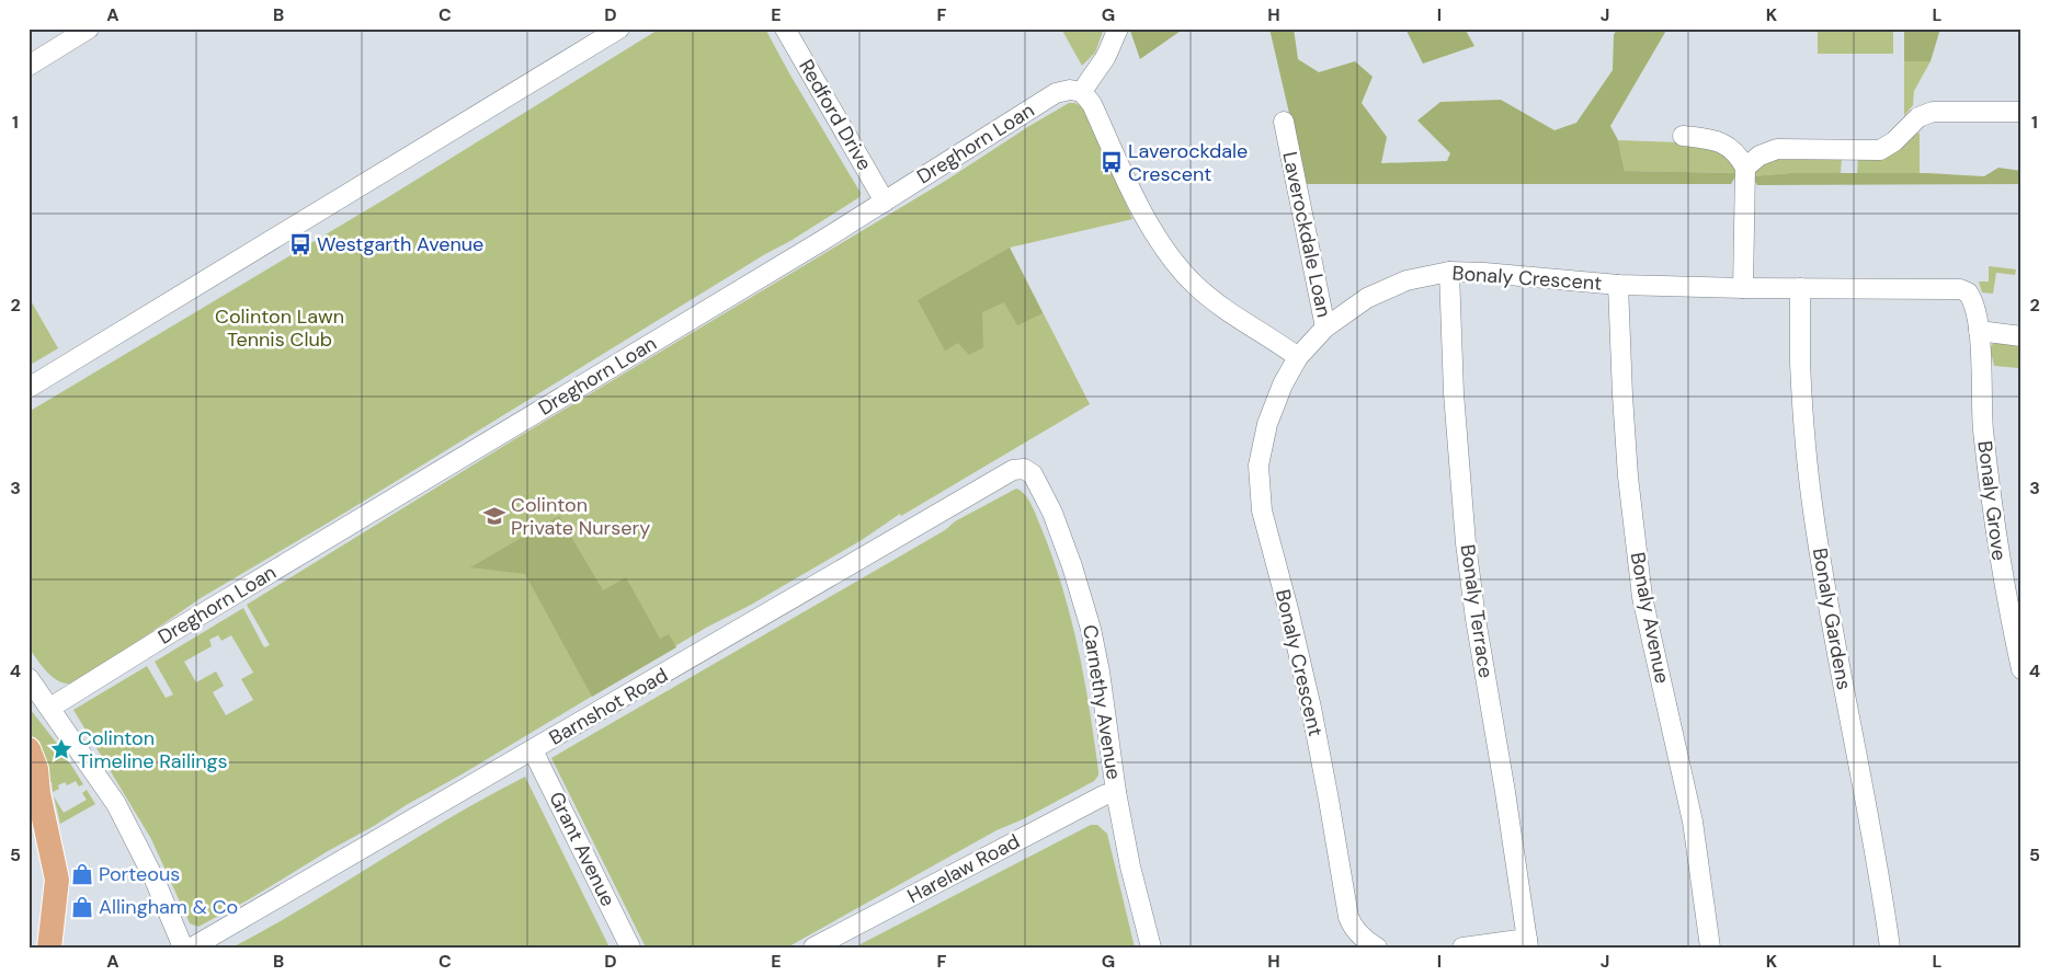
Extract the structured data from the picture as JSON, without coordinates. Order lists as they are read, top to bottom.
{
  "streets": {
    "street": [
      "Redford Drive",
      "Dreghorn Loan",
      "Laverockdale Loan",
      "Bonaly Crescent",
      "Bonaly Grove",
      "Bonaly Terrace",
      "Bonaly Avenue",
      "Bonaly Gardens",
      "Carnethy Avenue",
      "Barnshot Road",
      "Grant Avenue",
      "Harelaw Road"
    ]
  },
  "crossings": [
    ["Redford Drive", "Dreghorn Loan"],
    ["Laverockdale Loan", "Bonaly Crescent"],
    ["Bonaly Crescent", "Bonaly Grove"],
    ["Bonaly Crescent", "Bonaly Terrace"],
    ["Bonaly Crescent", "Bonaly Avenue"],
    ["Bonaly Crescent", "Bonaly Gardens"],
    ["Carnethy Avenue", "Barnshot Road"],
    ["Carnethy Avenue", "Harelaw Road"],
    ["Barnshot Road", "Grant Avenue"]
  ],
  "parks": ["Colinton Lawn Tennis Club"],
  "places": {
    "bus stop": ["Laverockdale Crescent", "Westgarth Avenue"],
    "school or university": ["Colinton Private Nursery"],
    "place": ["Colinton Timeline Railings"],
    "shop": ["Porteous", "Allingham & Co"]
  },
  "grid": {
    "columns": [
      "A",
      "B",
      "C",
      "D",
      "E",
      "F",
      "G",
      "H",
      "I",
      "J",
      "K",
      "L"
    ],
    "rows": [
      "1",
      "2",
      "3",
      "4",
      "5"
    ]
  }
}
